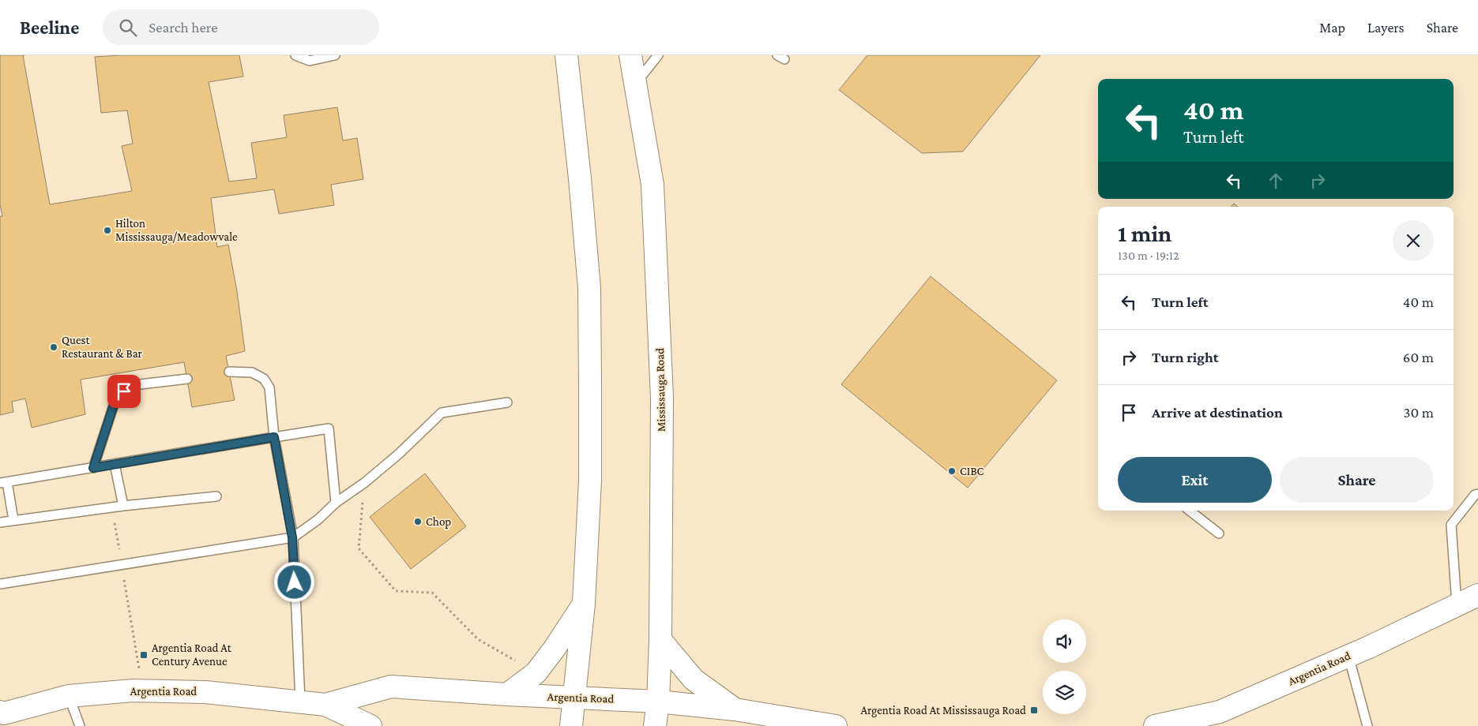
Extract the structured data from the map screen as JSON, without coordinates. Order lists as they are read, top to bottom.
{
  "streets": {
    "street": ["Mississauga Road", "Argentia Road"]
  },
  "crossings": [
    ["Mississauga Road", "Argentia Road"]
  ],
  "places": {
    "other": [
      "Hilton Mississauga/Meadowvale",
      "Quest Restaurant & Bar",
      "CIBC",
      "Chop"
    ],
    "transit": ["Argentia Road At Century Avenue", "Argentia Road At Mississauga Road"]
  },
  "page": {
    "header": "Beeline",
    "search": "Search here",
    "nav": ["Map", "Layers", "Share"],
    "turn": ["40 m", "Turn left"],
    "heading": ["1 min", "130 m · 19:12"],
    "list": [
      {
        "name": "Turn left",
        "value": "40 m"
      },
      {
        "name": "Turn right",
        "value": "60 m"
      },
      {
        "name": "Arrive at destination",
        "value": "30 m"
      }
    ],
    "buttons": ["Exit", "Share"]
  }
}
